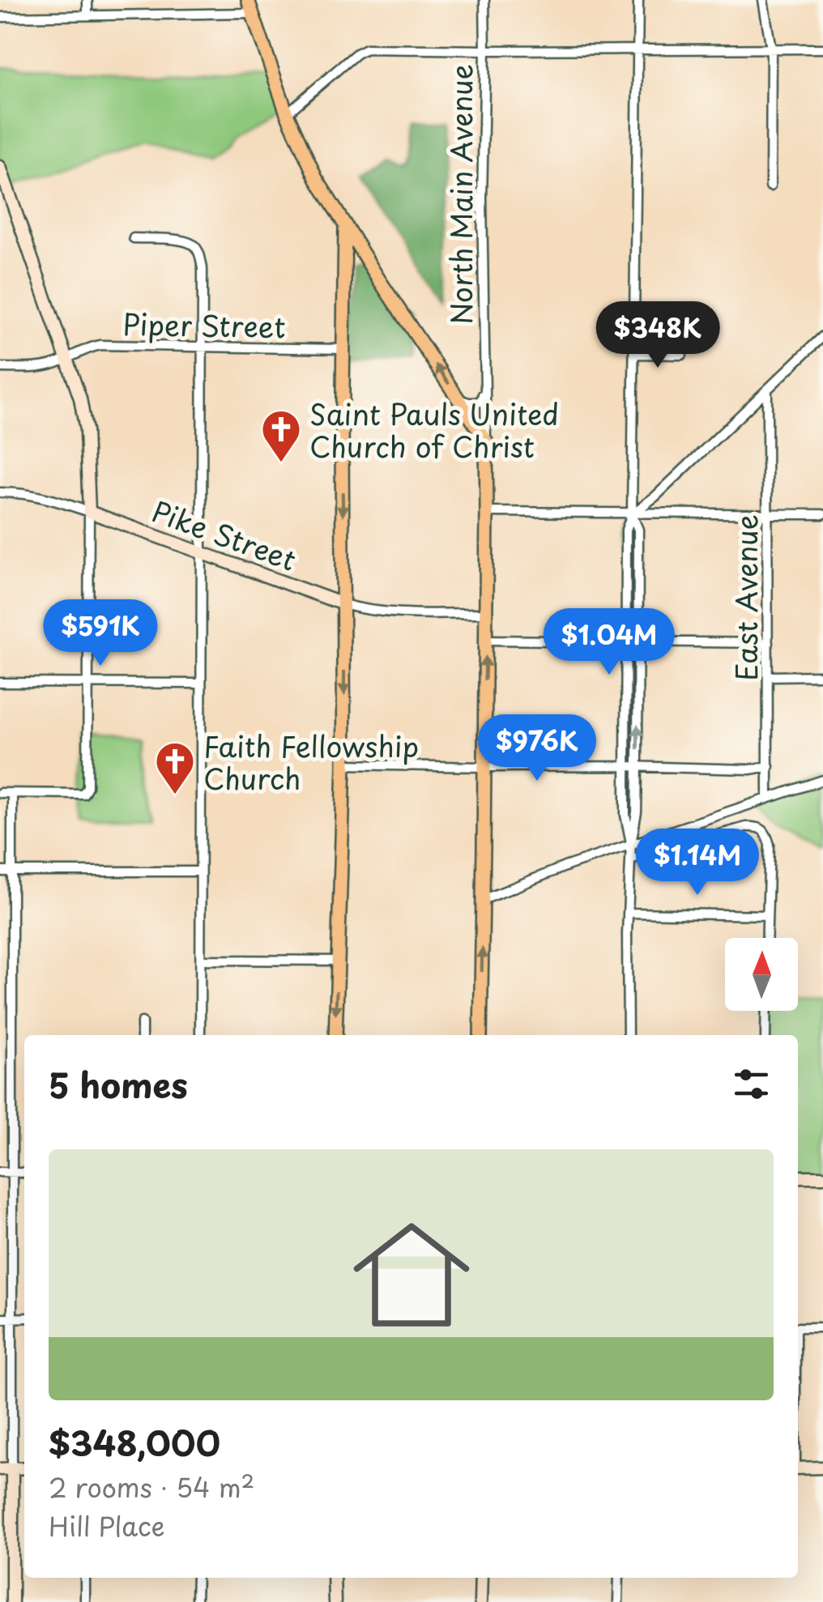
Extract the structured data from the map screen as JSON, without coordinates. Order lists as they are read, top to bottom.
{
  "streets": {
    "main road": ["North Main Avenue", "Pike Street"],
    "street": ["Piper Street", "East Avenue"]
  },
  "places": {
    "church": ["Saint Pauls United Church of Christ", "Faith Fellowship Church"]
  },
  "north": "top",
  "page": {
    "price": [
      "$348K",
      "$591K",
      "$1.04M",
      "$976K",
      "$1.14M"
    ],
    "heading": "5 homes",
    "list": [
      {
        "name": "$348,000",
        "note": "2 rooms · 54 m² · Hill Place"
      }
    ]
  }
}
